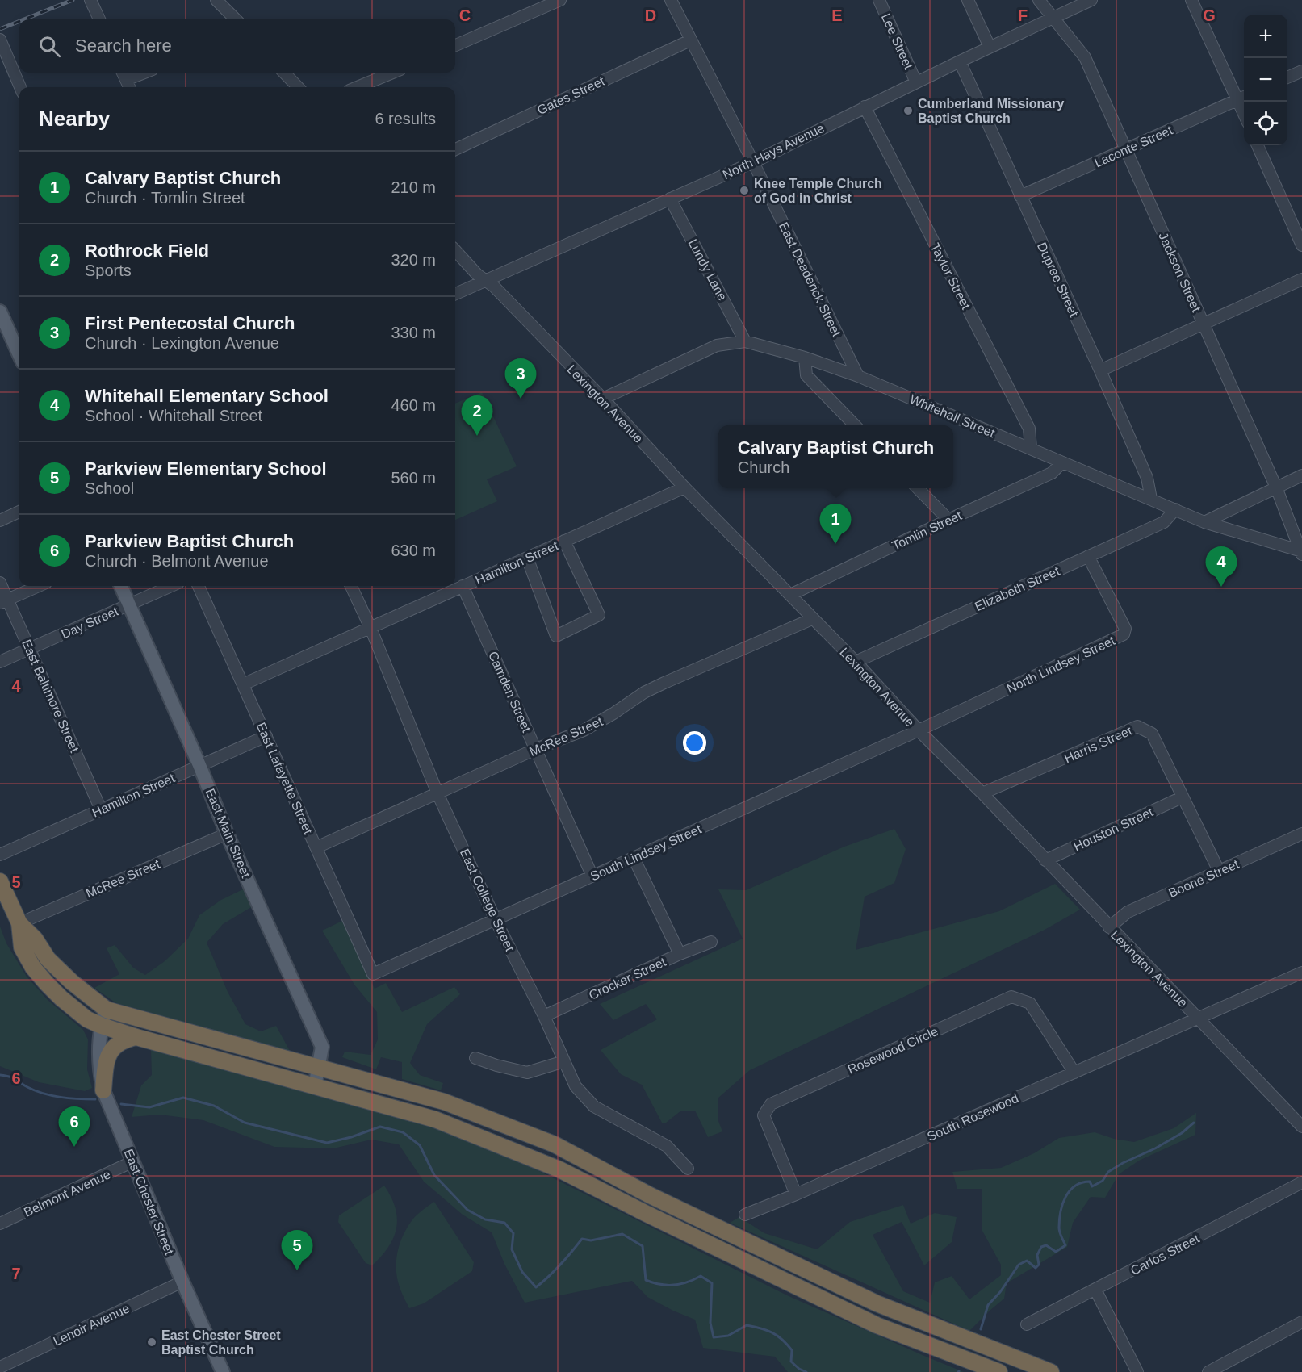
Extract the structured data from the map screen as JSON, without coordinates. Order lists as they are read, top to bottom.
{
  "streets": {
    "main road": ["East Main Street", "East Chester Street"],
    "street": [
      "Lee Street",
      "Gates Street",
      "Laconte Street",
      "North Hays Avenue",
      "Lundy Lane",
      "Jackson Street",
      "Taylor Street",
      "East Deaderick Street",
      "Dupree Street",
      "Lexington Avenue",
      "Whitehall Street",
      "Tomlin Street",
      "Hamilton Street",
      "Elizabeth Street",
      "Day Street",
      "North Lindsey Street",
      "Camden Street",
      "East Baltimore Street",
      "McRee Street",
      "Harris Street",
      "East Lafayette Street",
      "Houston Street",
      "South Lindsey Street",
      "Boone Street",
      "East College Street",
      "Crocker Street",
      "Rosewood Circle",
      "South Rosewood",
      "Belmont Avenue",
      "Carlos Street",
      "Lenoir Avenue"
    ]
  },
  "crossings": [
    ["Lee Street", "North Hays Avenue"],
    ["Gates Street", "East Deaderick Street"],
    ["Laconte Street", "Jackson Street"],
    ["Laconte Street", "Dupree Street"],
    ["North Hays Avenue", "Lundy Lane"],
    ["North Hays Avenue", "Jackson Street"],
    ["North Hays Avenue", "Taylor Street"],
    ["North Hays Avenue", "East Deaderick Street"],
    ["North Hays Avenue", "Dupree Street"],
    ["North Hays Avenue", "Lexington Avenue"],
    ["Lundy Lane", "Whitehall Street"],
    ["Jackson Street", "Whitehall Street"],
    ["Taylor Street", "Whitehall Street"],
    ["East Deaderick Street", "Whitehall Street"],
    ["Dupree Street", "Whitehall Street"],
    ["Lexington Avenue", "Whitehall Street"],
    ["Lexington Avenue", "Tomlin Street"],
    ["Lexington Avenue", "Hamilton Street"],
    ["Lexington Avenue", "Elizabeth Street"],
    ["Lexington Avenue", "North Lindsey Street"],
    ["Lexington Avenue", "McRee Street"],
    ["Lexington Avenue", "Harris Street"],
    ["Lexington Avenue", "Houston Street"],
    ["Lexington Avenue", "South Lindsey Street"],
    ["Lexington Avenue", "Boone Street"],
    ["Lexington Avenue", "South Rosewood"],
    ["Whitehall Street", "Tomlin Street"],
    ["Whitehall Street", "Elizabeth Street"],
    ["Hamilton Street", "Camden Street"],
    ["Hamilton Street", "East Baltimore Street"],
    ["Hamilton Street", "East Lafayette Street"],
    ["Hamilton Street", "East Main Street"],
    ["Hamilton Street", "East College Street"],
    ["Elizabeth Street", "North Lindsey Street"],
    ["Day Street", "East Baltimore Street"],
    ["Day Street", "East Main Street"],
    ["North Lindsey Street", "South Lindsey Street"],
    ["Camden Street", "McRee Street"],
    ["Camden Street", "South Lindsey Street"],
    ["McRee Street", "East Lafayette Street"],
    ["McRee Street", "East Main Street"],
    ["McRee Street", "East College Street"],
    ["Harris Street", "Houston Street"],
    ["Harris Street", "Boone Street"],
    ["East Lafayette Street", "South Lindsey Street"],
    ["South Lindsey Street", "East College Street"],
    ["East College Street", "Crocker Street"],
    ["Rosewood Circle", "South Rosewood"],
    ["Belmont Avenue", "East Chester Street"],
    ["East Chester Street", "Lenoir Avenue"]
  ],
  "places": ["Cumberland Missionary Baptist Church", "Knee Temple Church of God in Christ", "East Chester Street Baptist Church"],
  "page": {
    "map_buttons": ["+", "−"],
    "search": "Search here",
    "heading": ["Nearby", "6 results"],
    "list": [
      {
        "mark": "1",
        "name": "Calvary Baptist Church",
        "note": "Church · Tomlin Street",
        "value": "210 m"
      },
      {
        "mark": "2",
        "name": "Rothrock Field",
        "note": "Sports",
        "value": "320 m"
      },
      {
        "mark": "3",
        "name": "First Pentecostal Church",
        "note": "Church · Lexington Avenue",
        "value": "330 m"
      },
      {
        "mark": "4",
        "name": "Whitehall Elementary School",
        "note": "School · Whitehall Street",
        "value": "460 m"
      },
      {
        "mark": "5",
        "name": "Parkview Elementary School",
        "note": "School",
        "value": "560 m"
      },
      {
        "mark": "6",
        "name": "Parkview Baptist Church",
        "note": "Church · Belmont Avenue",
        "value": "630 m"
      }
    ],
    "pins": [
      "3",
      "2",
      "1",
      "4",
      "6",
      "5"
    ],
    "popup": ["Calvary Baptist Church", "Church"]
  },
  "grid": {
    "columns": [
      "C",
      "D",
      "E",
      "F",
      "G"
    ],
    "rows": [
      "4",
      "5",
      "6",
      "7"
    ]
  }
}
